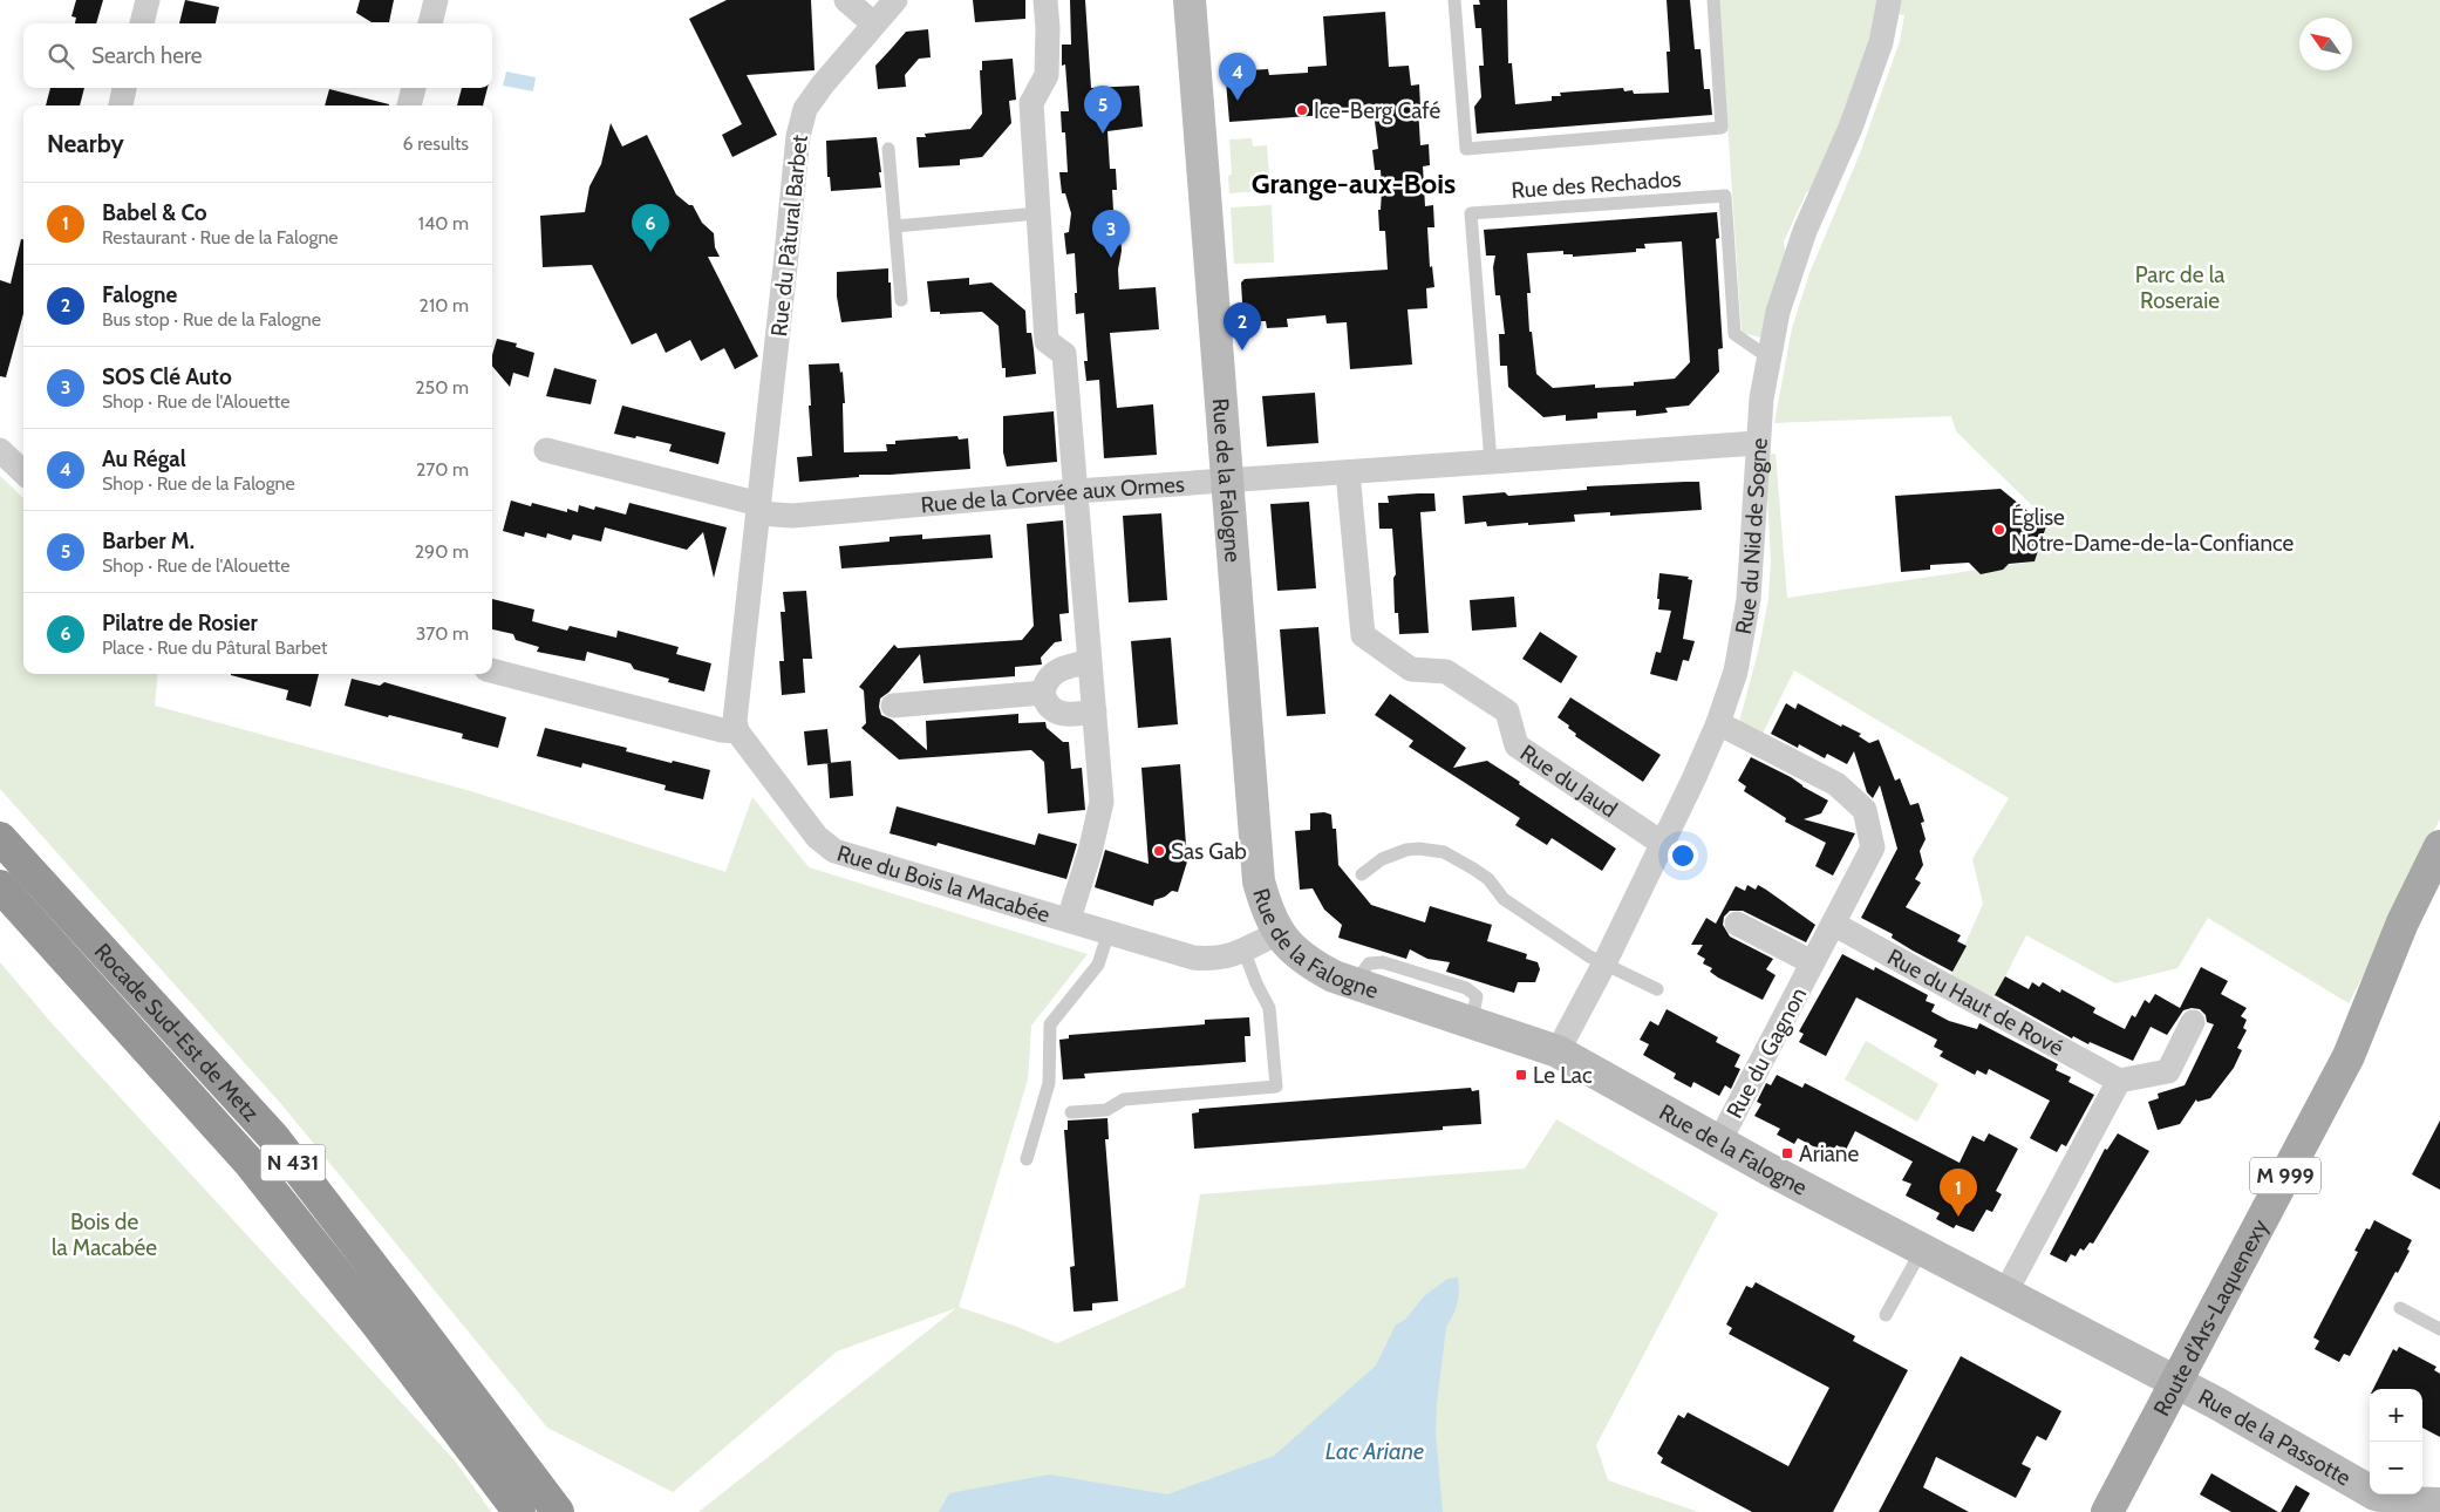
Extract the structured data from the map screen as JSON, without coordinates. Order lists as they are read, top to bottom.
{
  "streets": {
    "highway": ["Rocade Sud-Est de Metz", "N 431"],
    "main road": ["M 999", "Route d'Ars-Laquenexy"],
    "street": [
      "Rue du Pâtural Barbet",
      "Rue de la Falogne",
      "Rue de la Corvée aux Ormes",
      "Rue du Nid de Sogne",
      "Rue du Jaud",
      "Rue du Bois la Macabée",
      "Rue du Haut de Rové",
      "Rue du Gagnon",
      "Rue de la Passotte"
    ],
    "lane": ["Rue des Rechados"]
  },
  "crossings": [
    ["Rue des Rechados", "Rue de la Corvée aux Ormes"],
    ["Rue des Rechados", "Rue du Nid de Sogne"],
    ["Rue du Pâtural Barbet", "Rue de la Corvée aux Ormes"],
    ["Rue du Pâtural Barbet", "Rue du Bois la Macabée"],
    ["Rue de la Falogne", "Rue de la Corvée aux Ormes"],
    ["Rue de la Falogne", "Rue du Nid de Sogne"],
    ["Rue de la Falogne", "Rue du Bois la Macabée"],
    ["Rue de la Falogne", "Rue du Gagnon"],
    ["Rue de la Falogne", "Route d'Ars-Laquenexy"],
    ["Rue de la Falogne", "Rue de la Passotte"],
    ["Rue de la Corvée aux Ormes", "Rue du Nid de Sogne"],
    ["Rue de la Corvée aux Ormes", "Rue du Jaud"],
    ["Rue du Nid de Sogne", "Rue du Jaud"],
    ["Rue du Nid de Sogne", "Rue du Gagnon"],
    ["Rue du Haut de Rové", "Rue du Gagnon"],
    ["Route d'Ars-Laquenexy", "Rue de la Passotte"]
  ],
  "districts": ["Grange-aux-Bois"],
  "water": ["Lac Ariane"],
  "parks": ["Parc de la Roseraie", "Bois de la Macabée"],
  "places": {
    "other": ["Ice-Berg Café", "Église Notre-Dame-de-la-Confiance", "Sas Gab"],
    "transit": ["Le Lac", "Ariane"]
  },
  "north": "top left",
  "page": {
    "search": "Search here",
    "pins": [
      "4",
      "5",
      "6",
      "3",
      "2",
      "1"
    ],
    "heading": ["Nearby", "6 results"],
    "list": [
      {
        "mark": "1",
        "name": "Babel & Co",
        "note": "Restaurant · Rue de la Falogne",
        "value": "140 m"
      },
      {
        "mark": "2",
        "name": "Falogne",
        "note": "Bus stop · Rue de la Falogne",
        "value": "210 m"
      },
      {
        "mark": "3",
        "name": "SOS Clé Auto",
        "note": "Shop · Rue de l'Alouette",
        "value": "250 m"
      },
      {
        "mark": "4",
        "name": "Au Régal",
        "note": "Shop · Rue de la Falogne",
        "value": "270 m"
      },
      {
        "mark": "5",
        "name": "Barber M.",
        "note": "Shop · Rue de l'Alouette",
        "value": "290 m"
      },
      {
        "mark": "6",
        "name": "Pilatre de Rosier",
        "note": "Place · Rue du Pâtural Barbet",
        "value": "370 m"
      }
    ],
    "map_buttons": ["+", "−"]
  }
}
